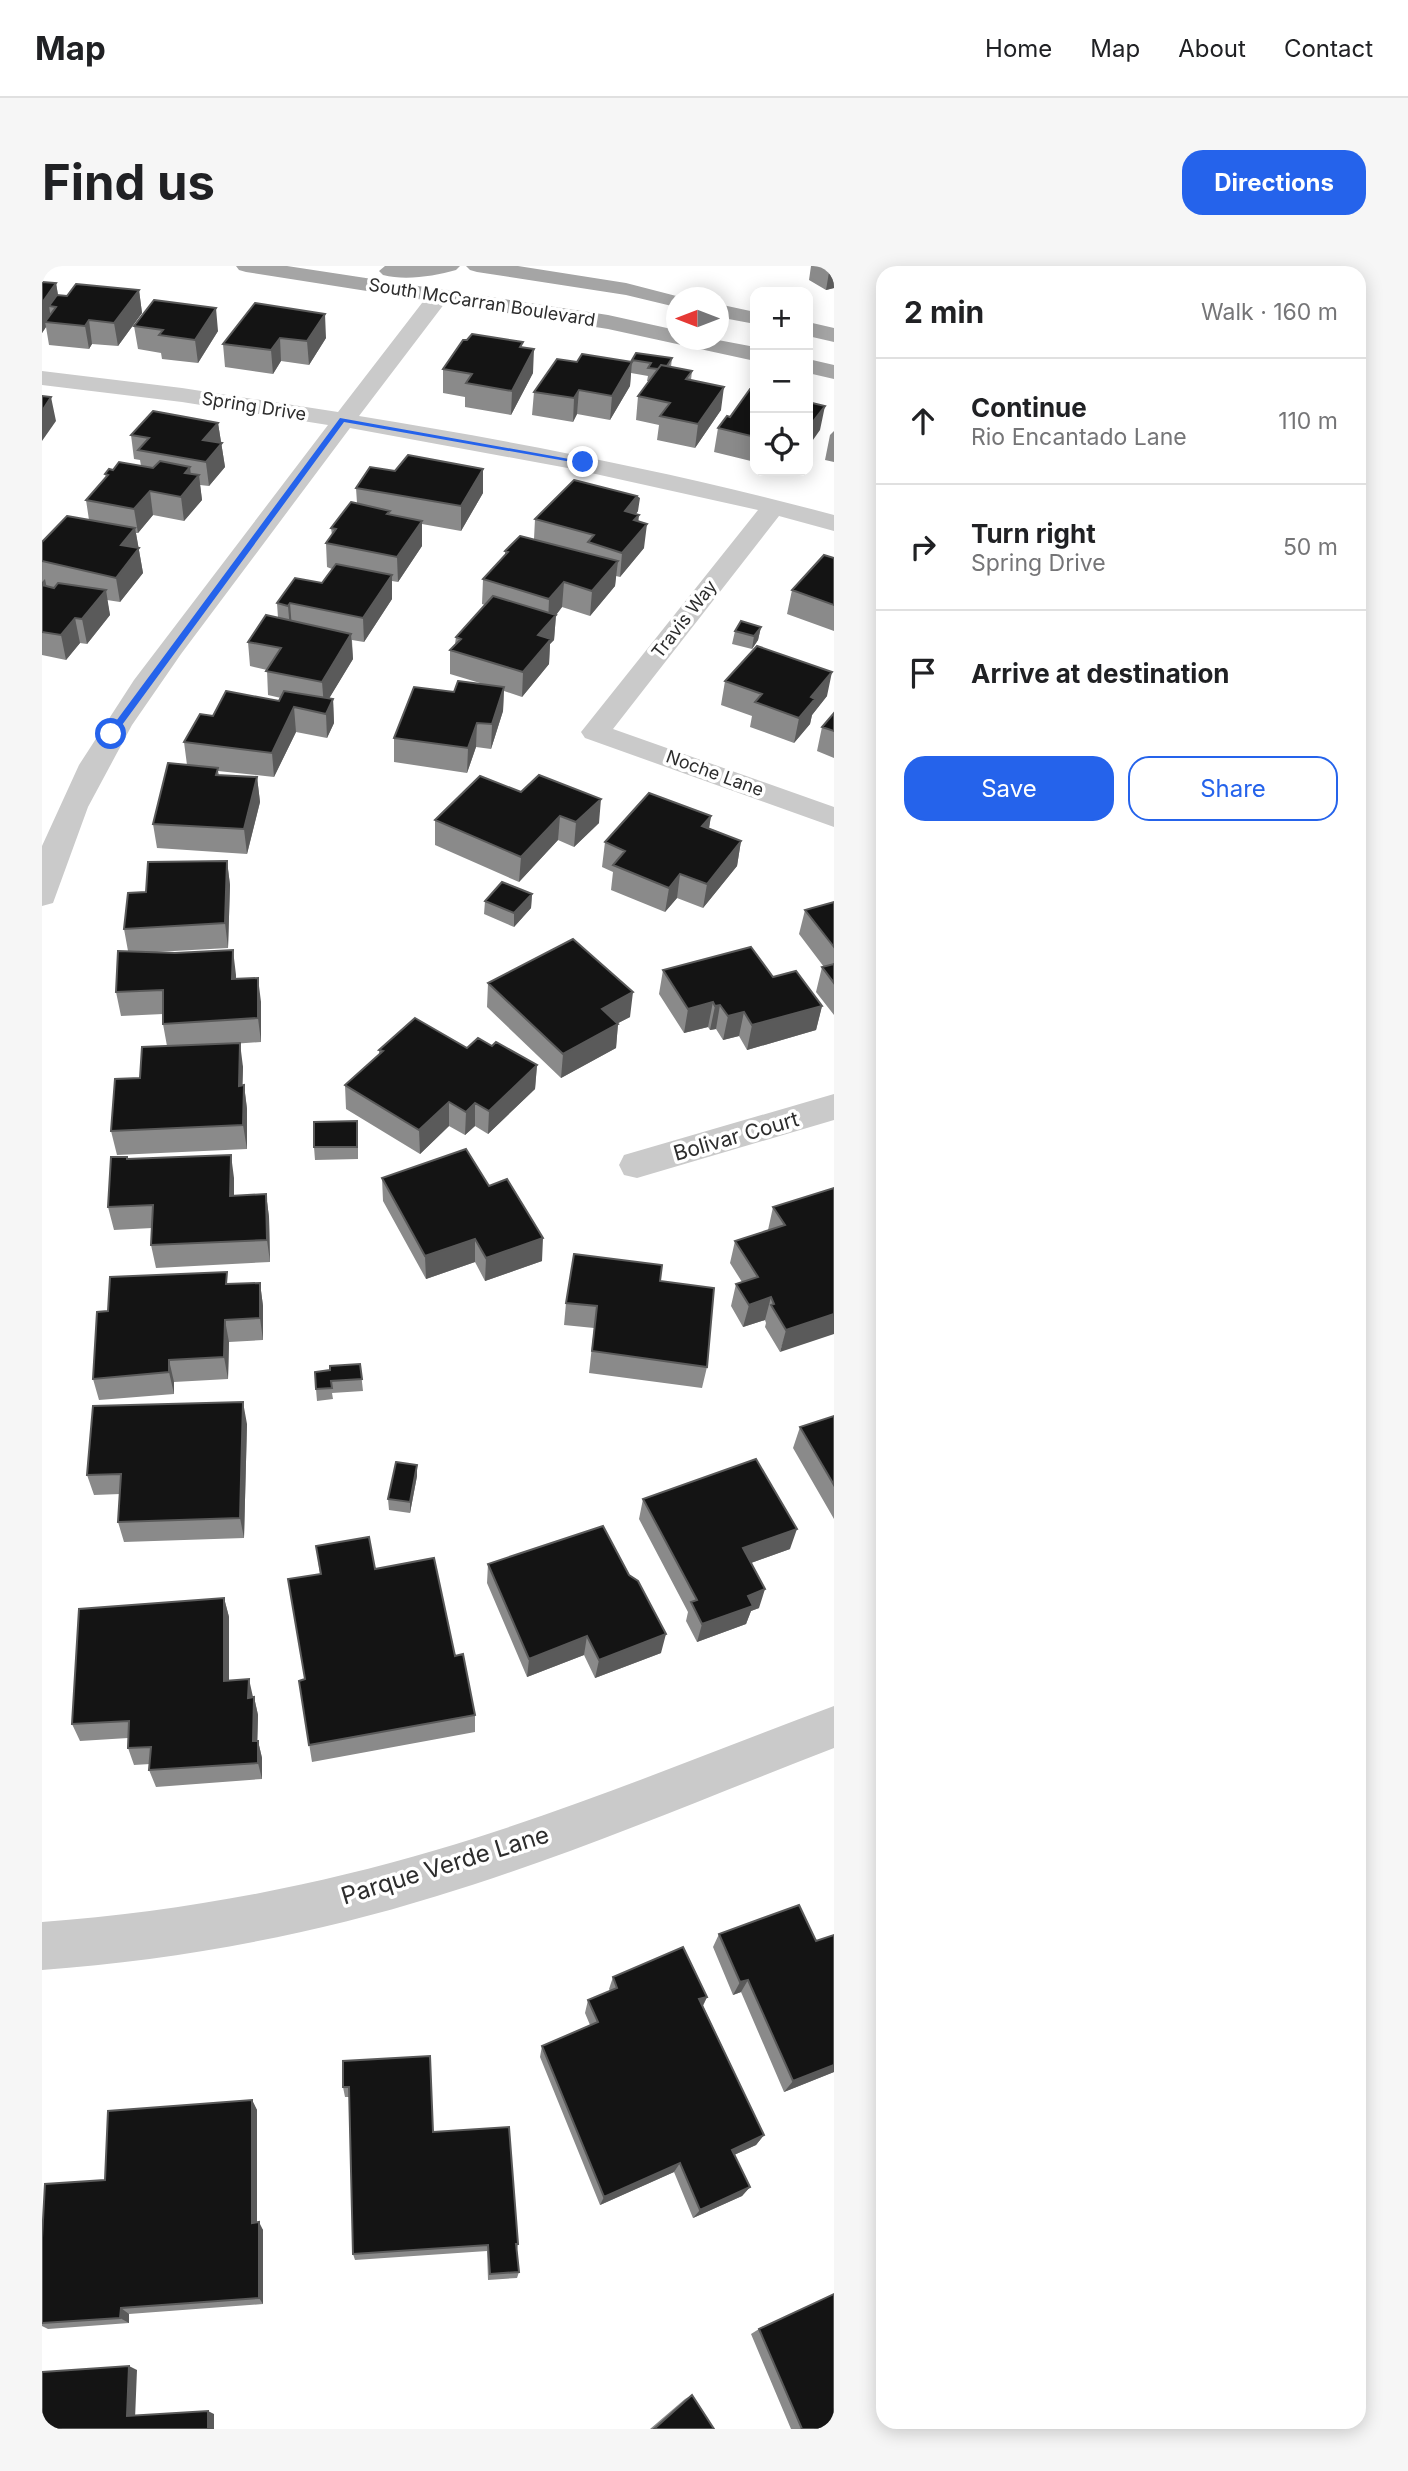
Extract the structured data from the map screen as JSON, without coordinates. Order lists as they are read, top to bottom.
{
  "streets": {
    "main road": ["South McCarran Boulevard"],
    "street": [
      "Spring Drive",
      "Travis Way",
      "Noche Lane",
      "Bolivar Court",
      "Parque Verde Lane"
    ]
  },
  "crossings": [
    ["Spring Drive", "Travis Way"],
    ["Travis Way", "Noche Lane"]
  ],
  "north": "left",
  "page": {
    "header": "Map",
    "nav": [
      "Home",
      "Map",
      "About",
      "Contact"
    ],
    "buttons": [
      "Directions",
      ["Save", "Share"]
    ],
    "title": "Find us",
    "heading": ["2 min", "Walk · 160 m"],
    "map_buttons": ["+", "−"],
    "list": [
      ["Continue", "Rio Encantado Lane", "110 m"],
      ["Turn right", "Spring Drive", "50 m"],
      "Arrive at destination"
    ]
  }
}
